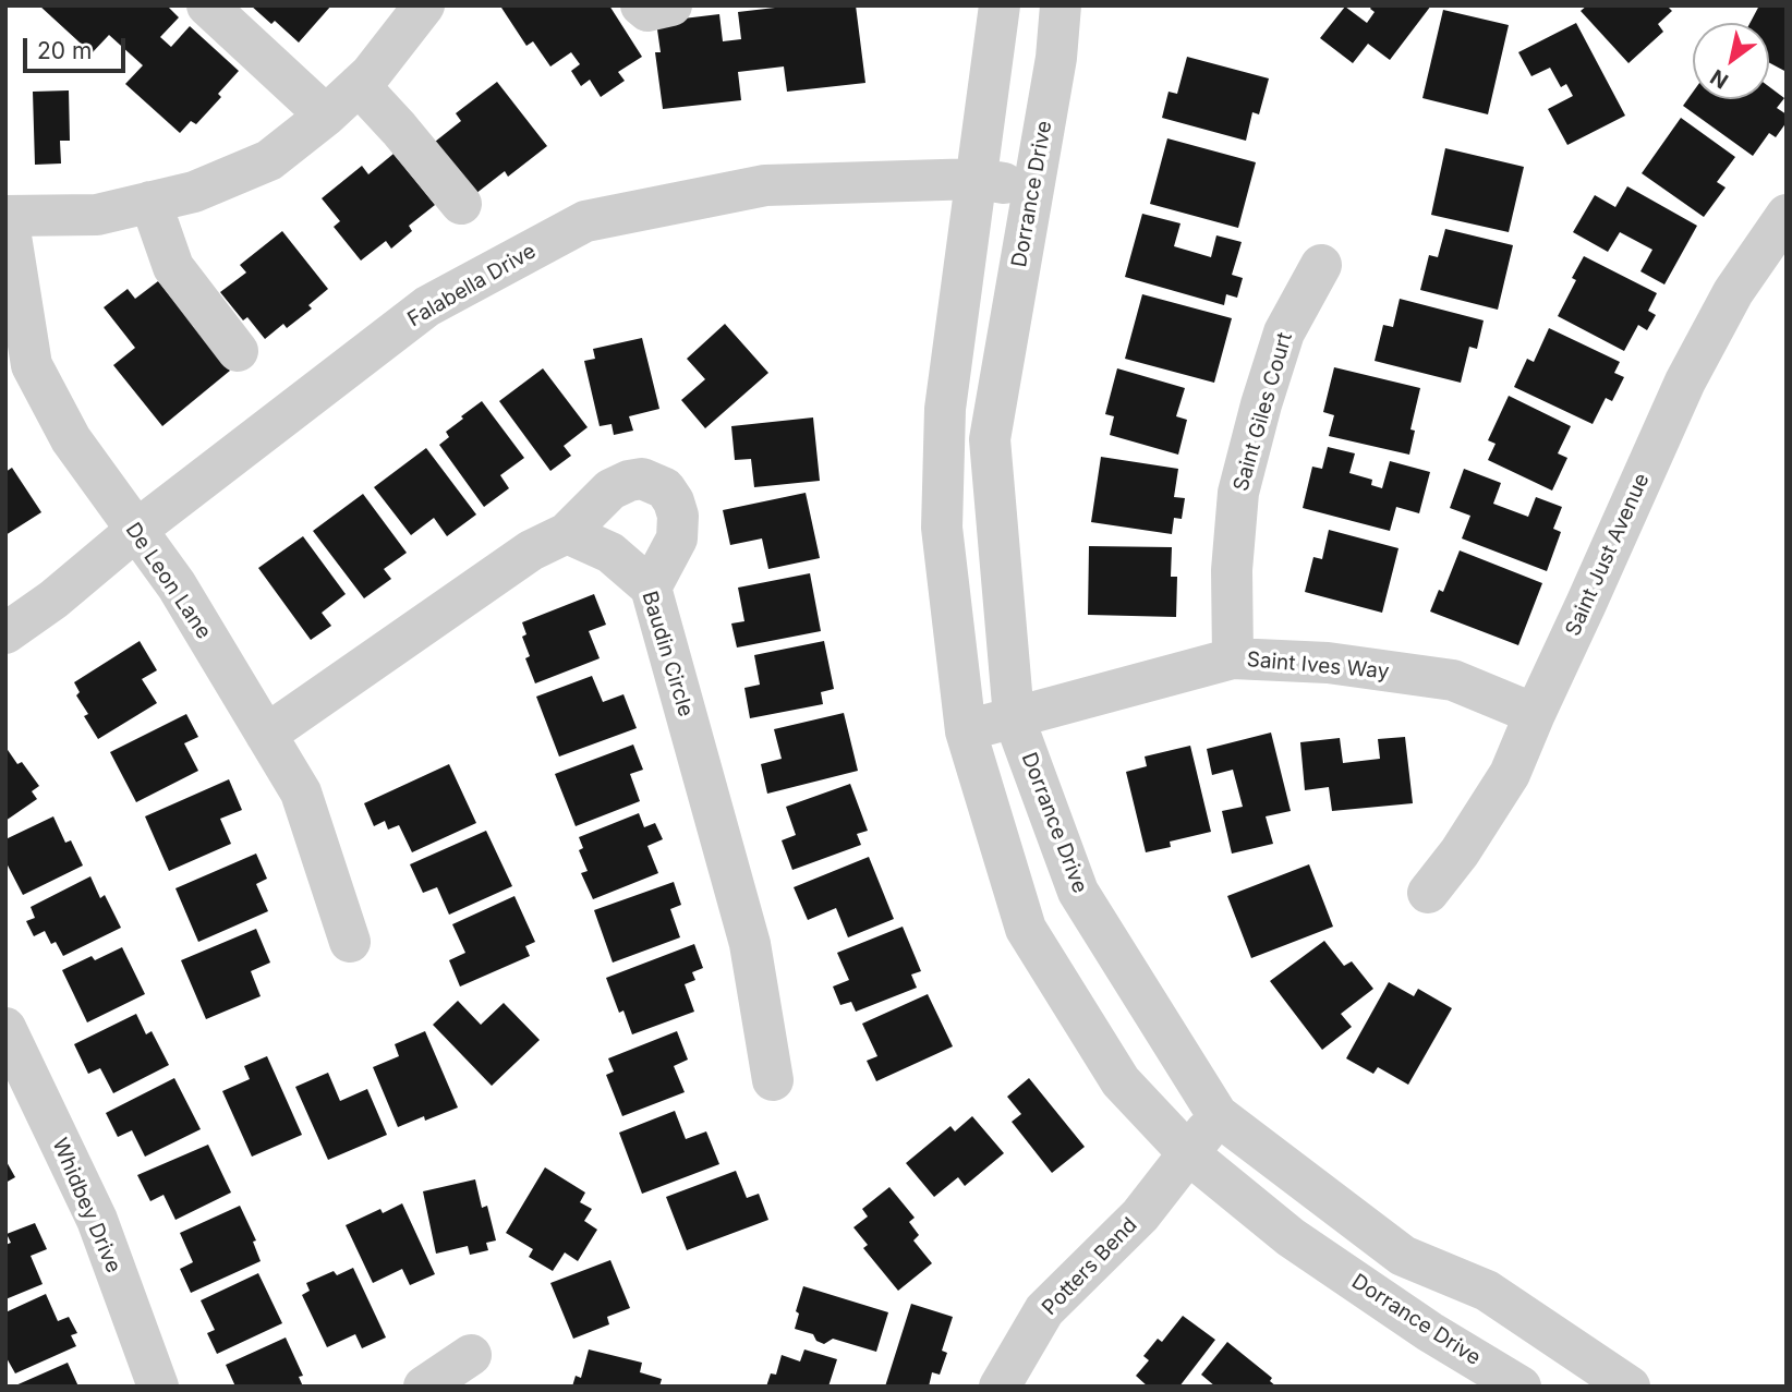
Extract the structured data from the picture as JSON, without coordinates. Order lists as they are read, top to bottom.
{
  "streets": {
    "street": [
      "Dorrance Drive",
      "Falabella Drive",
      "Saint Giles Court",
      "Saint Just Avenue",
      "De Leon Lane",
      "Baudin Circle",
      "Saint Ives Way",
      "Whidbey Drive",
      "Potters Bend"
    ]
  },
  "crossings": [
    ["Dorrance Drive", "Falabella Drive"],
    ["Dorrance Drive", "Saint Ives Way"],
    ["Dorrance Drive", "Potters Bend"],
    ["Falabella Drive", "De Leon Lane"],
    ["Saint Giles Court", "Saint Ives Way"],
    ["Saint Just Avenue", "Saint Ives Way"]
  ],
  "scale_bar": "20 m",
  "north": "bottom left"
}
